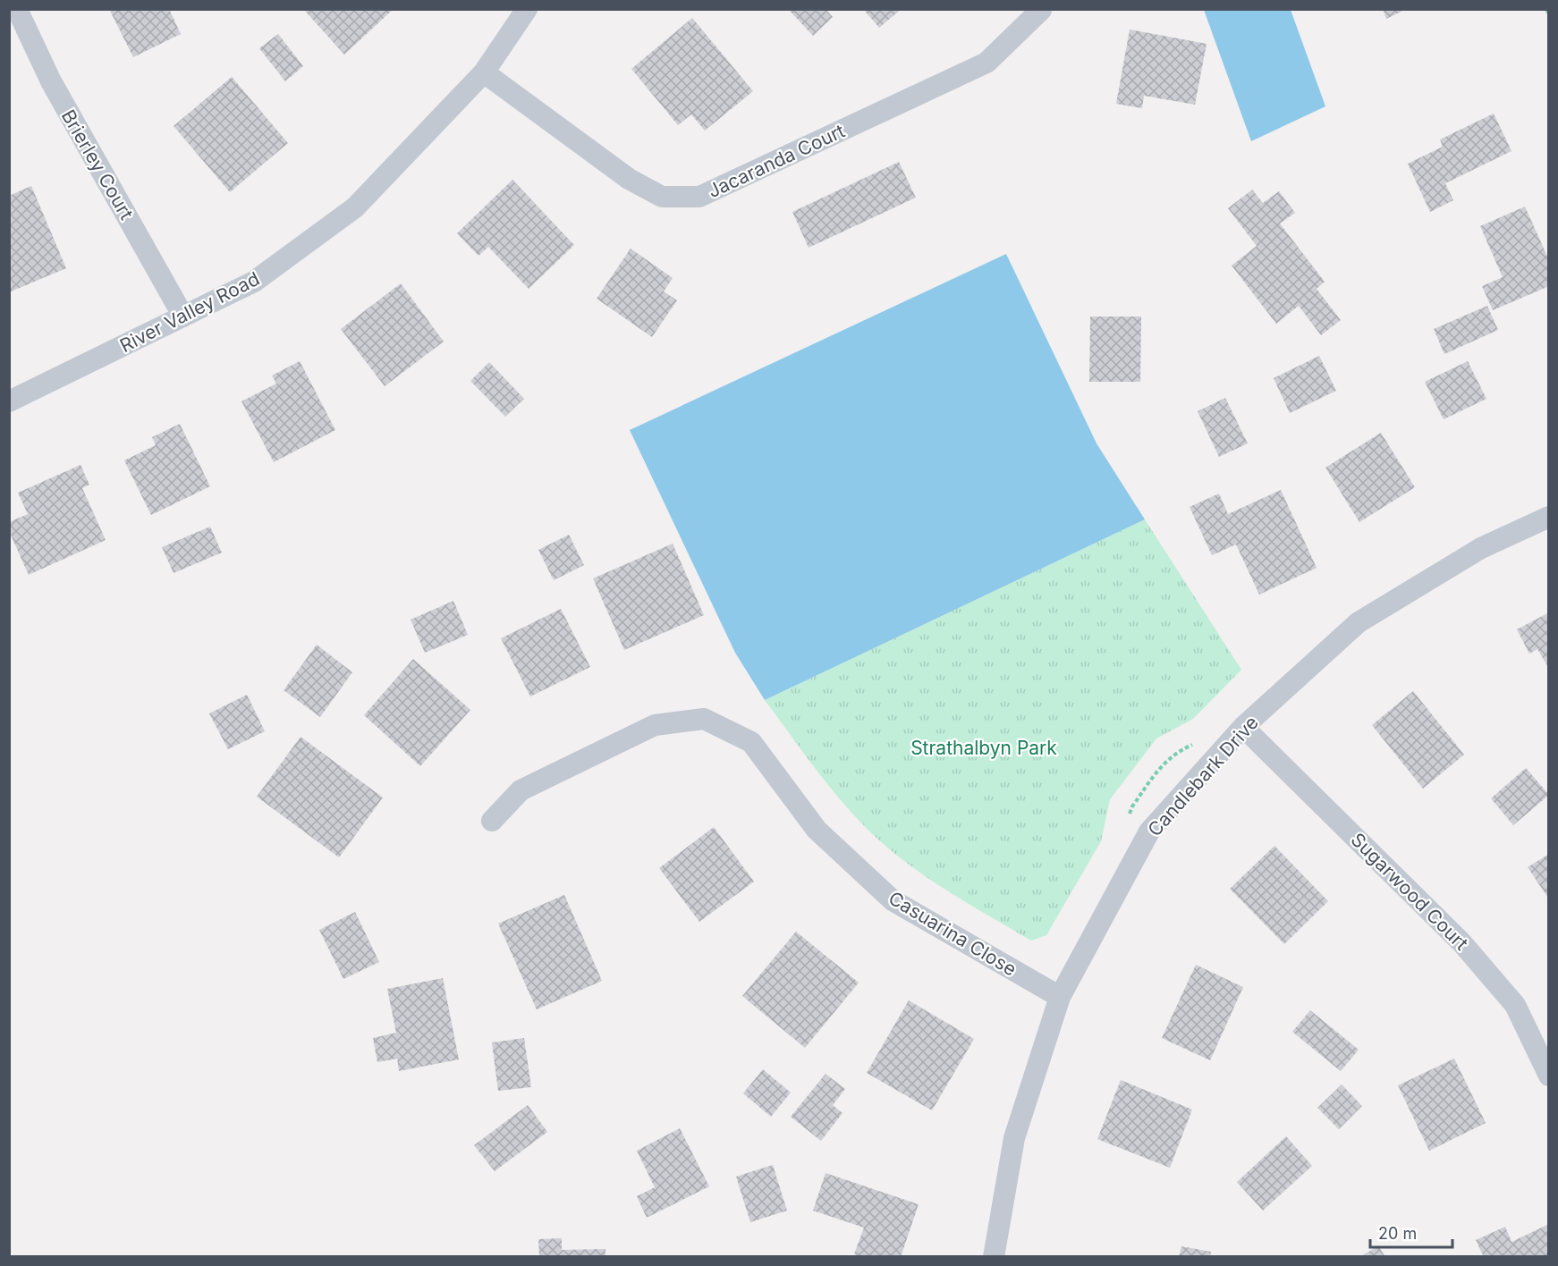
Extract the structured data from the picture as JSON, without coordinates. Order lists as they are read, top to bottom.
{
  "streets": {
    "street": [
      "Jacaranda Court",
      "Brierley Court",
      "River Valley Road",
      "Candlebark Drive",
      "Sugarwood Court",
      "Casuarina Close"
    ]
  },
  "crossings": [
    ["Jacaranda Court", "River Valley Road"],
    ["Brierley Court", "River Valley Road"],
    ["Candlebark Drive", "Sugarwood Court"],
    ["Candlebark Drive", "Casuarina Close"]
  ],
  "parks": ["Strathalbyn Park"],
  "scale_bar": "20 m"
}
